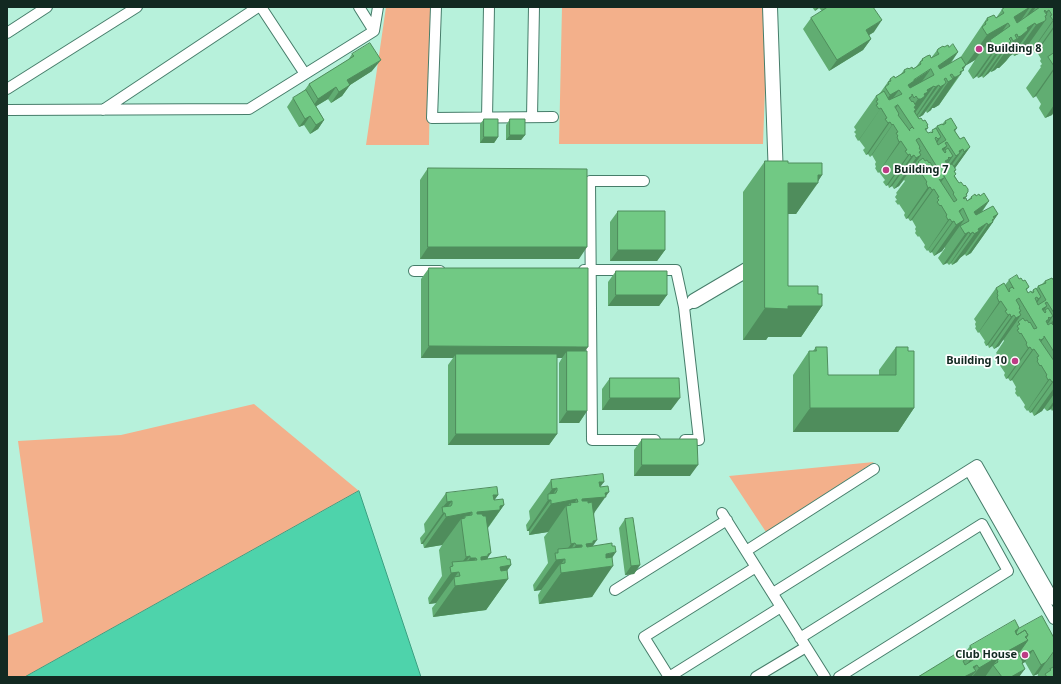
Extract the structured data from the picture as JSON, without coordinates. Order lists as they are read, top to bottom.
{
  "places": [
    "Building 8",
    "Building 7",
    "Building 10",
    "Club House"
  ]
}
